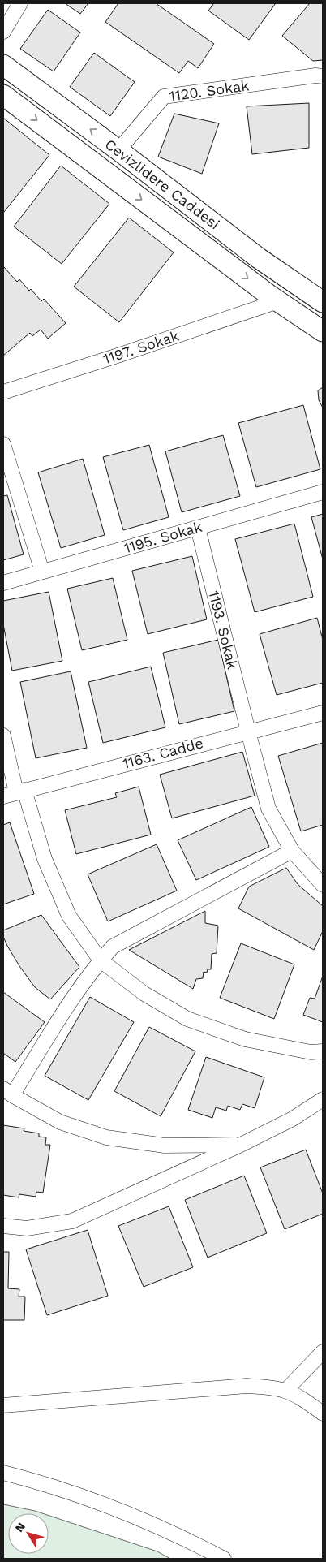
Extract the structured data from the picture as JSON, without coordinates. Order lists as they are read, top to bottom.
{
  "streets": {
    "main road": ["Cevizlidere Caddesi"],
    "street": [
      "1120. Sokak",
      "1197. Sokak",
      "1195. Sokak",
      "1193. Sokak",
      "1163. Cadde"
    ]
  },
  "crossings": [
    ["1120. Sokak", "Cevizlidere Caddesi"],
    ["Cevizlidere Caddesi", "1197. Sokak"],
    ["1195. Sokak", "1193. Sokak"],
    ["1193. Sokak", "1163. Cadde"]
  ],
  "north": "top left"
}
